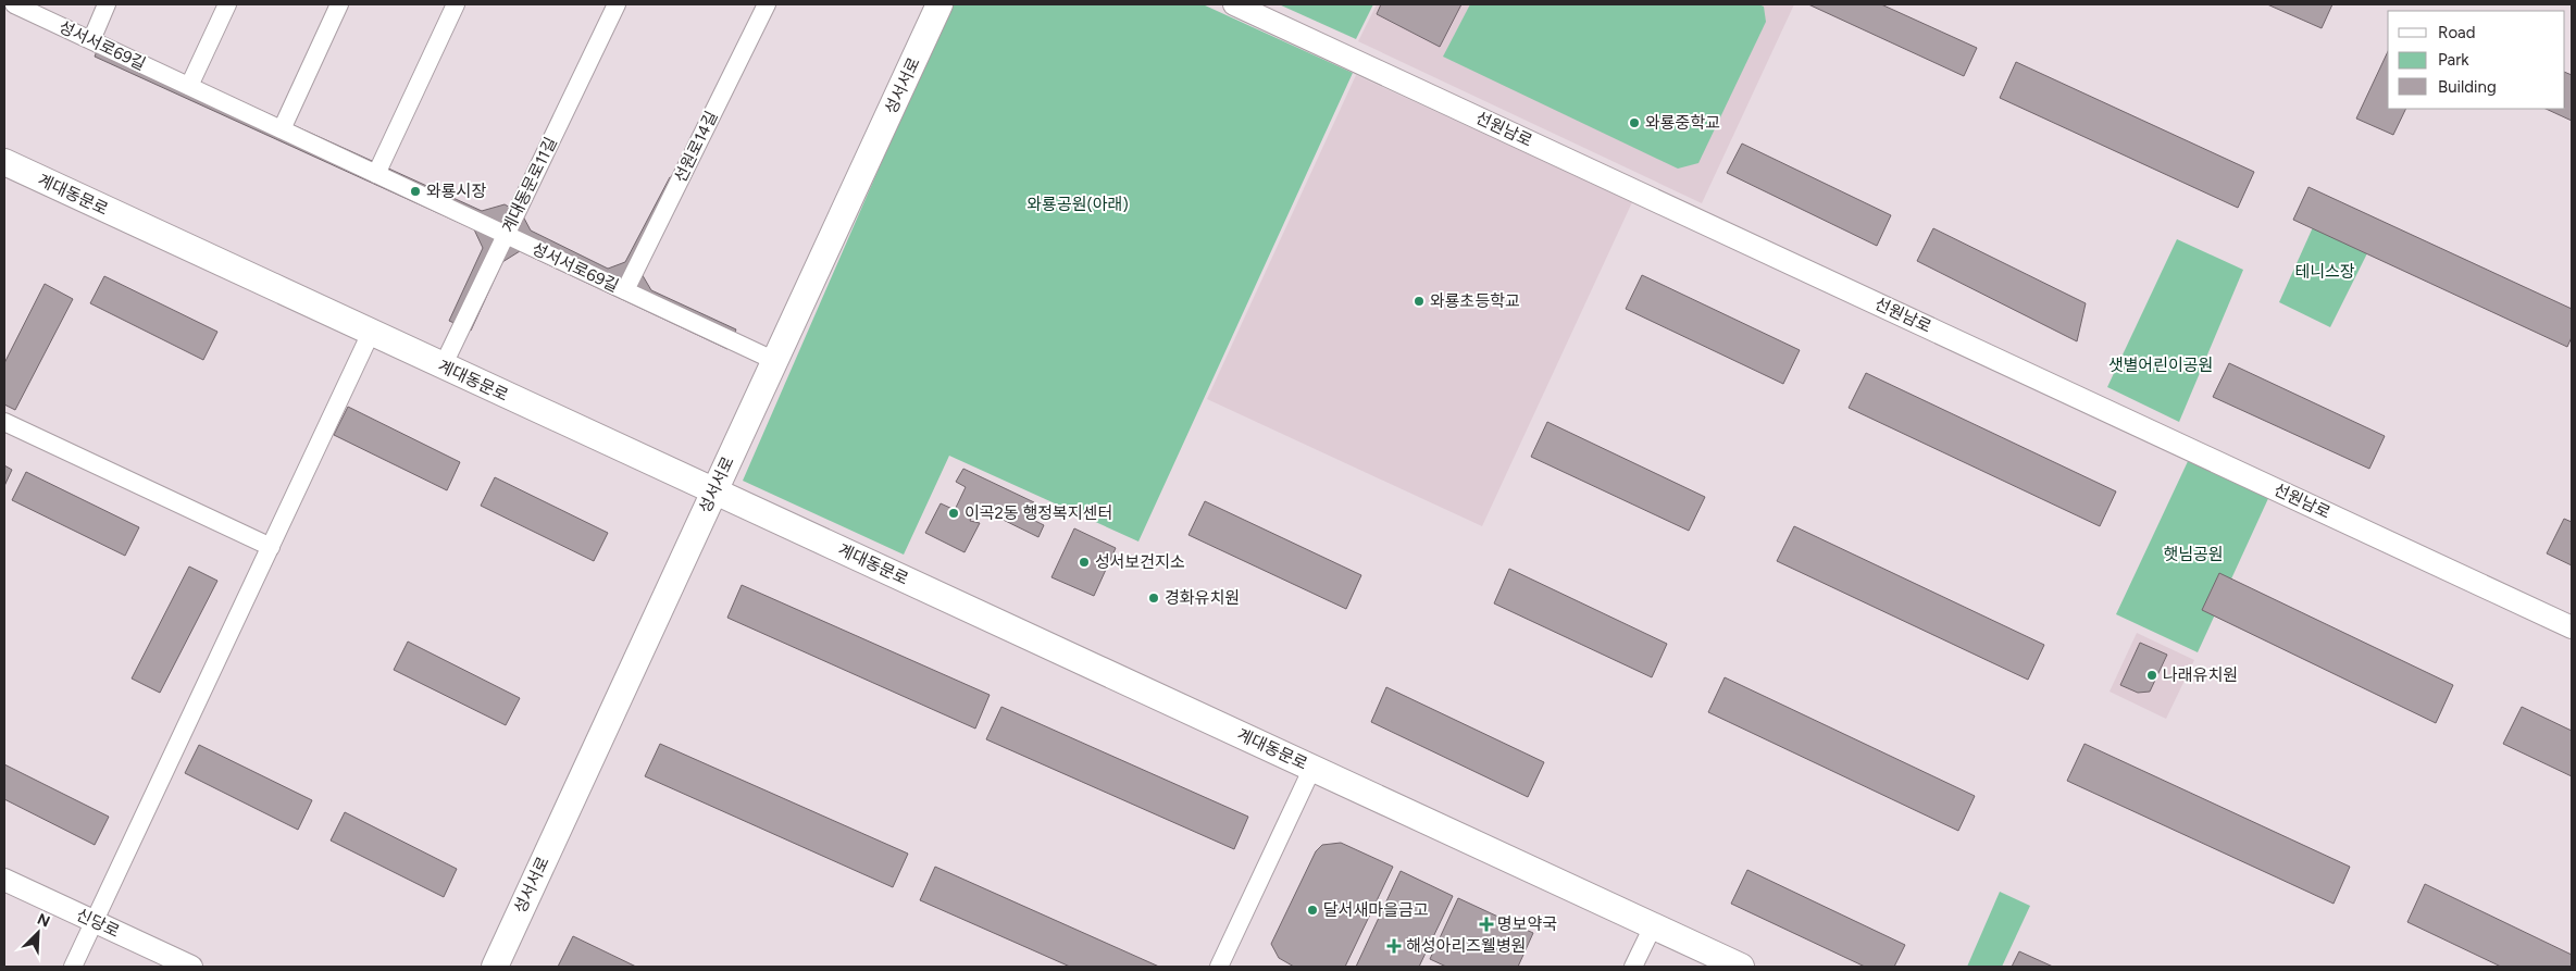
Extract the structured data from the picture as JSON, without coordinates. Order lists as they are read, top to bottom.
{
  "streets": {
    "main road": ["성서서로", "계대동문로"],
    "street": [
      "성서서로69길",
      "선원남로",
      "선원로14길",
      "계대동문로11길",
      "신당로"
    ]
  },
  "crossings": [
    ["성서서로69길", "성서서로"],
    ["성서서로69길", "선원로14길"],
    ["성서서로69길", "계대동문로11길"],
    ["성서서로", "계대동문로"],
    ["계대동문로11길", "계대동문로"]
  ],
  "parks": [
    "와룡공원(아래)",
    "테니스장",
    "샛별어린이공원",
    "햇님공원"
  ],
  "places": {
    "other": [
      "와룡중학교",
      "와룡시장",
      "와룡초등학교",
      "이곡2동 행정복지센터",
      "성서보건지소",
      "경화유치원",
      "나래유치원",
      "달서새마을금고"
    ],
    "health": ["명보약국", "해성아리즈웰병원"]
  },
  "legend": ["Road", "Park", "Building"],
  "north": "top right"
}
